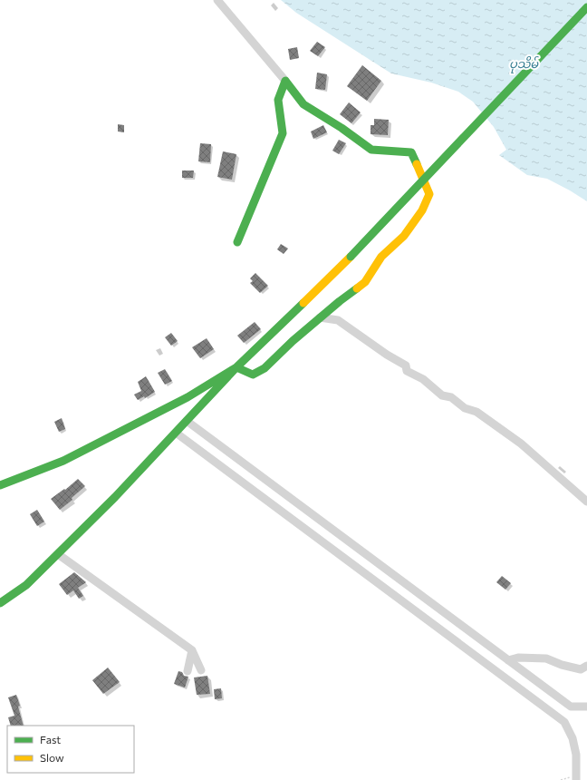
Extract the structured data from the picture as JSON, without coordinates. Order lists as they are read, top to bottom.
{
  "water": ["ပုသိမ်"],
  "legend": ["Fast", "Slow"]
}
